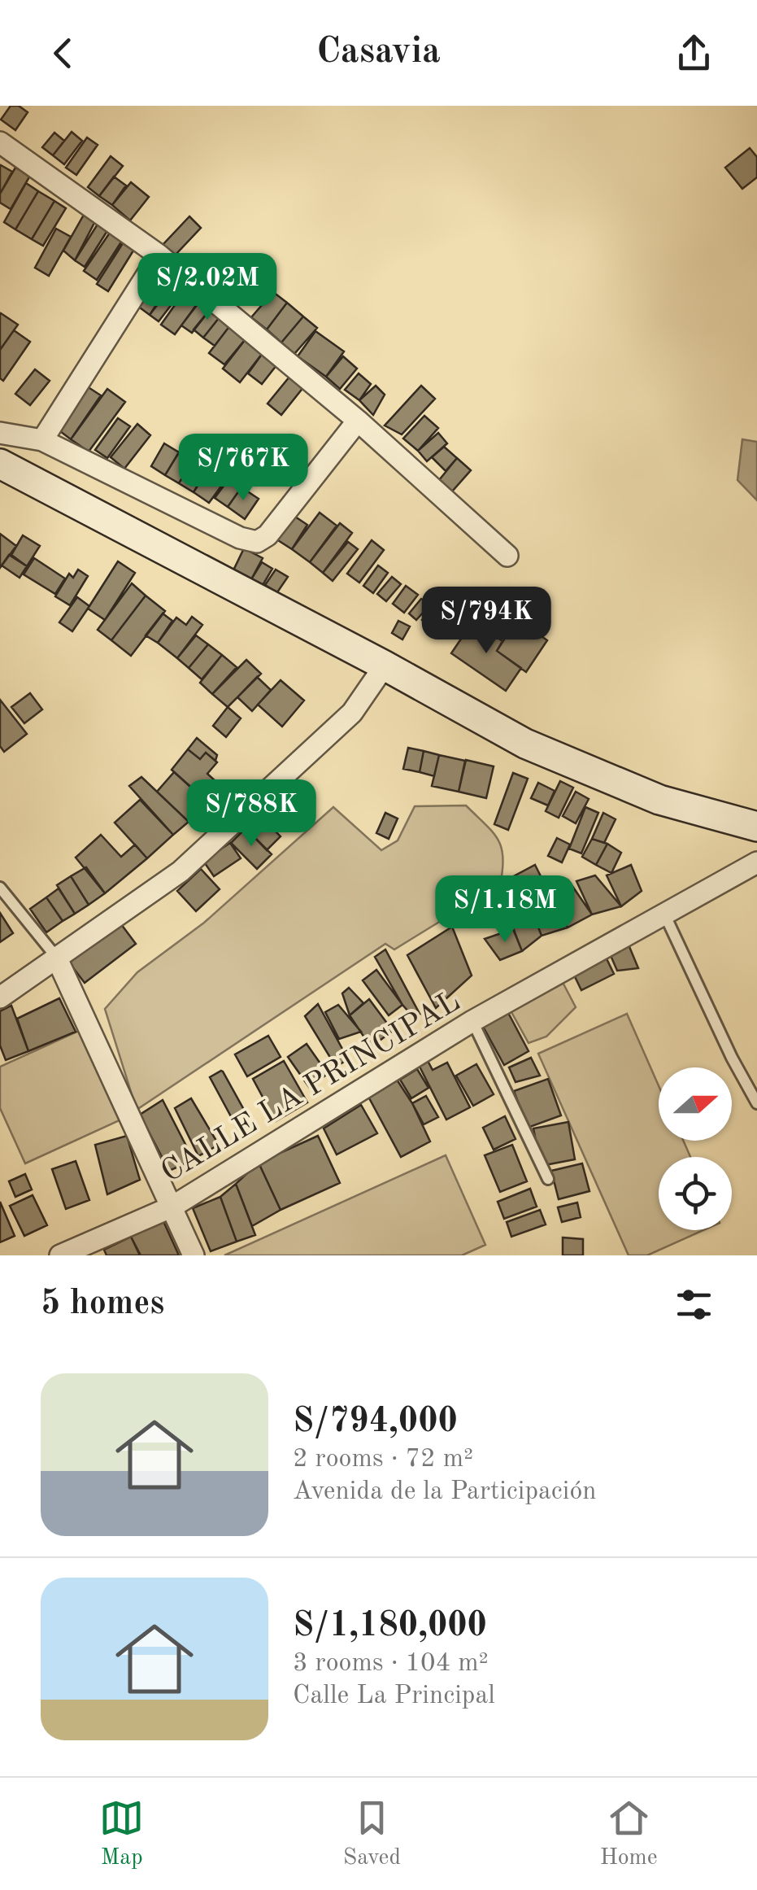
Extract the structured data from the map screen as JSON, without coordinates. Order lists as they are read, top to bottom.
{
  "streets": {
    "street": ["CALLE LA PRINCIPAL"]
  },
  "north": "right",
  "page": {
    "header": "Casavia",
    "price": [
      "S/2.02M",
      "S/767K",
      "S/794K",
      "S/788K",
      "S/1.18M"
    ],
    "heading": "5 homes",
    "list": [
      {
        "name": "S/794,000",
        "note": "2 rooms · 72 m² · Avenida de la Participación"
      },
      {
        "name": "S/1,180,000",
        "note": "3 rooms · 104 m² · Calle La Principal"
      }
    ],
    "tabs": ["Map", "Saved", "Home"]
  }
}
